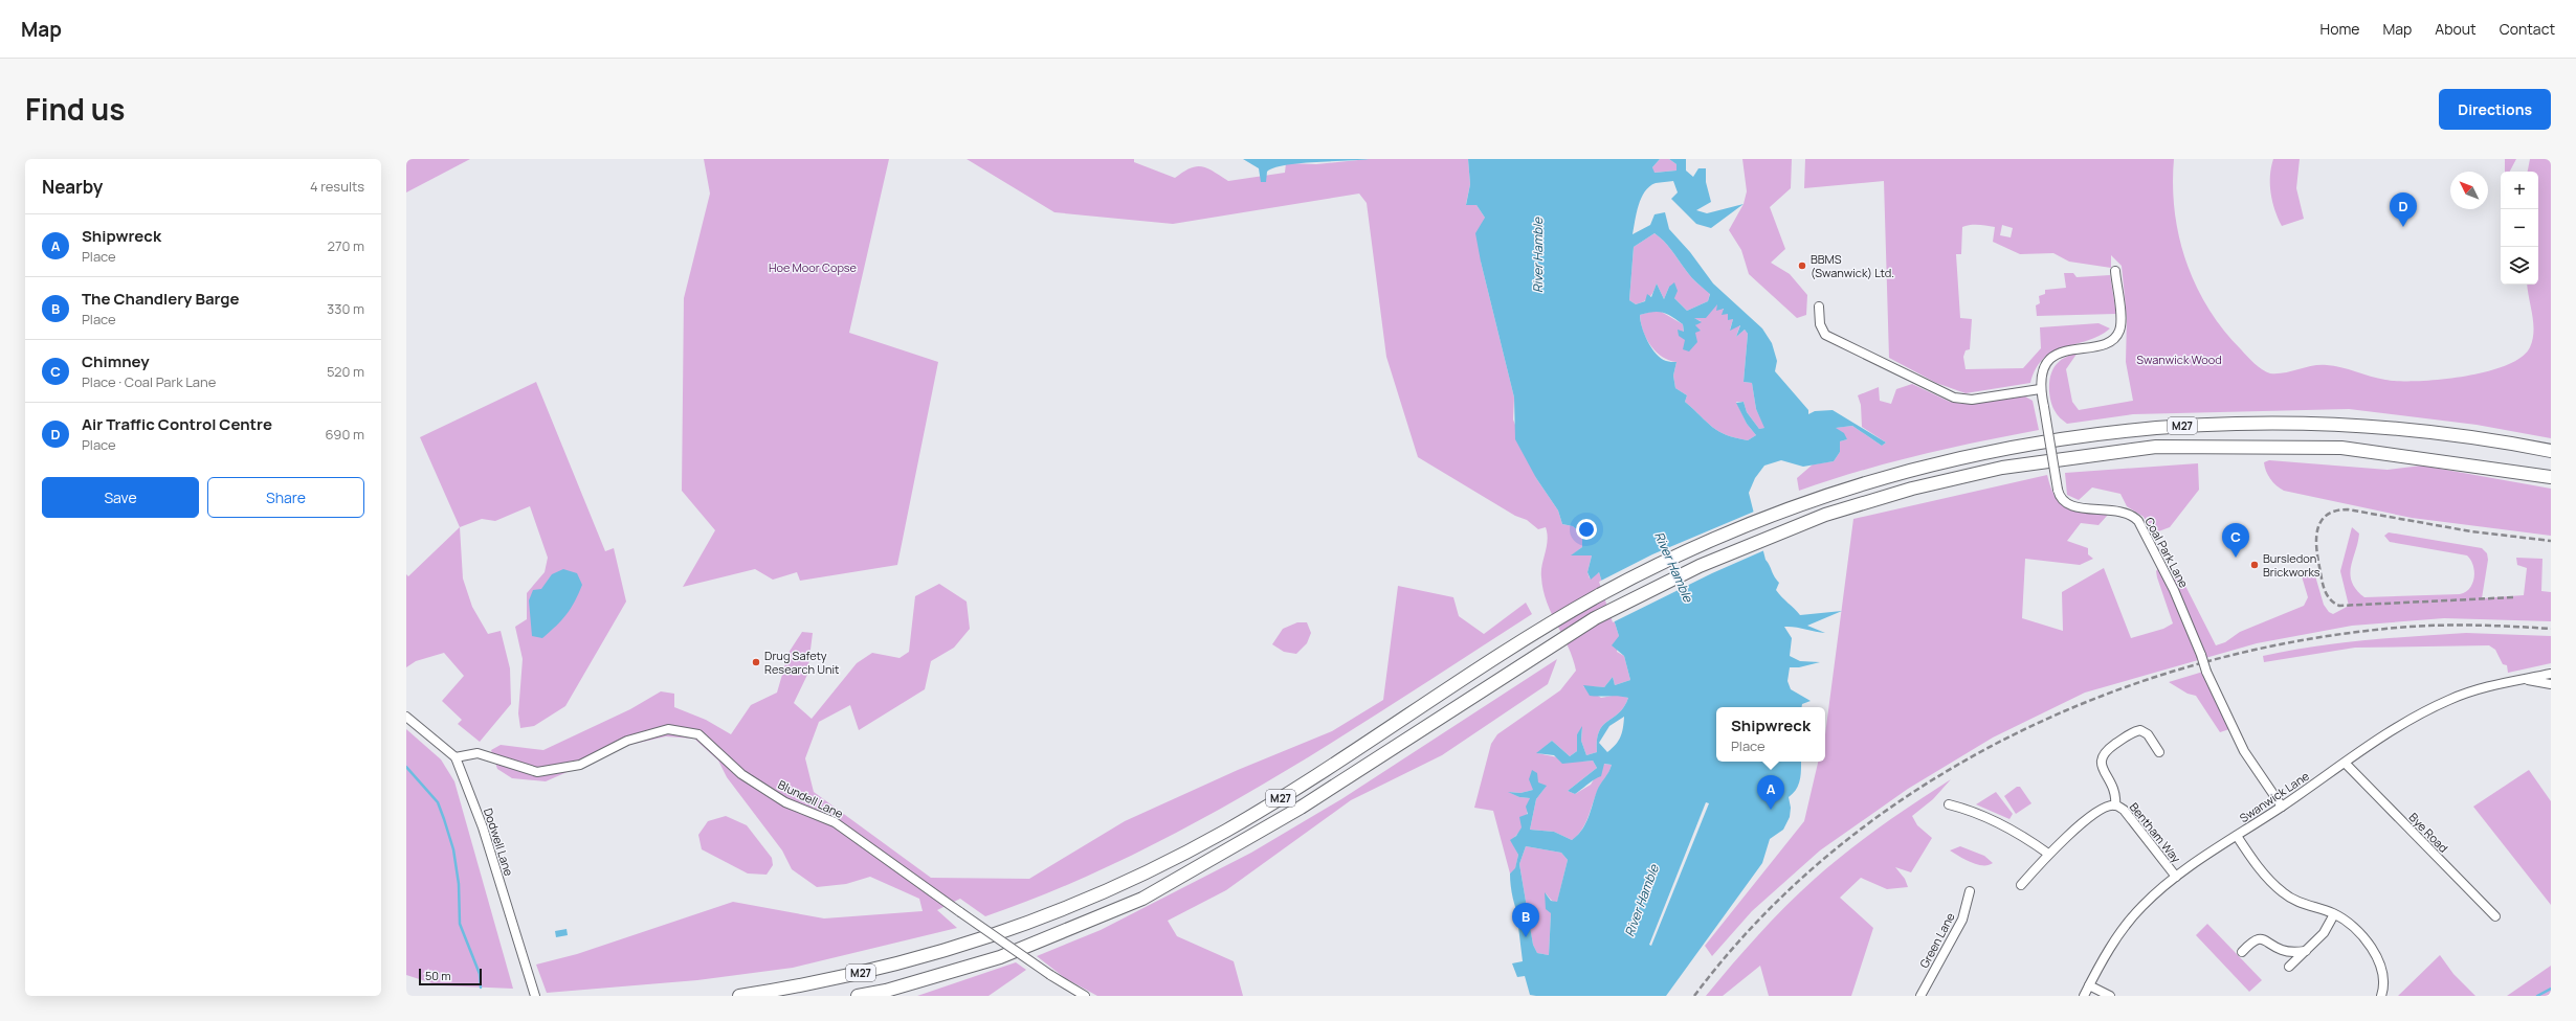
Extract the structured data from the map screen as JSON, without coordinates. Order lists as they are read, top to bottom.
{
  "streets": {
    "highway": ["M27"],
    "street": [
      "Coal Park Lane",
      "Swanwick Lane",
      "Blundell Lane",
      "Bentham Way",
      "Bye Road",
      "Dodwell Lane",
      "Green Lane"
    ]
  },
  "crossings": [
    ["Coal Park Lane", "Swanwick Lane"],
    ["Swanwick Lane", "Bentham Way"],
    ["Swanwick Lane", "Bye Road"],
    ["Blundell Lane", "Dodwell Lane"]
  ],
  "water": ["River Hamble"],
  "parks": ["Hoe Moor Copse", "Swanwick Wood"],
  "places": ["BBMS (Swanwick) Ltd.", "Bursledon Brickworks", "Drug Safety Research Unit"],
  "scale_bar": "50 m",
  "north": "top left",
  "page": {
    "header": "Map",
    "nav": [
      "Home",
      "Map",
      "About",
      "Contact"
    ],
    "title": "Find us",
    "buttons": [
      "Directions",
      ["Save", "Share"]
    ],
    "heading": ["Nearby", "4 results"],
    "map_buttons": ["+", "−"],
    "pins": [
      "D",
      "C",
      "A",
      "B"
    ],
    "list": [
      {
        "mark": "A",
        "name": "Shipwreck",
        "note": "Place",
        "value": "270 m"
      },
      {
        "mark": "B",
        "name": "The Chandlery Barge",
        "note": "Place",
        "value": "330 m"
      },
      {
        "mark": "C",
        "name": "Chimney",
        "note": "Place · Coal Park Lane",
        "value": "520 m"
      },
      {
        "mark": "D",
        "name": "Air Traffic Control Centre",
        "note": "Place",
        "value": "690 m"
      }
    ],
    "popup": ["Shipwreck", "Place"],
    "scale": "50 m"
  }
}
